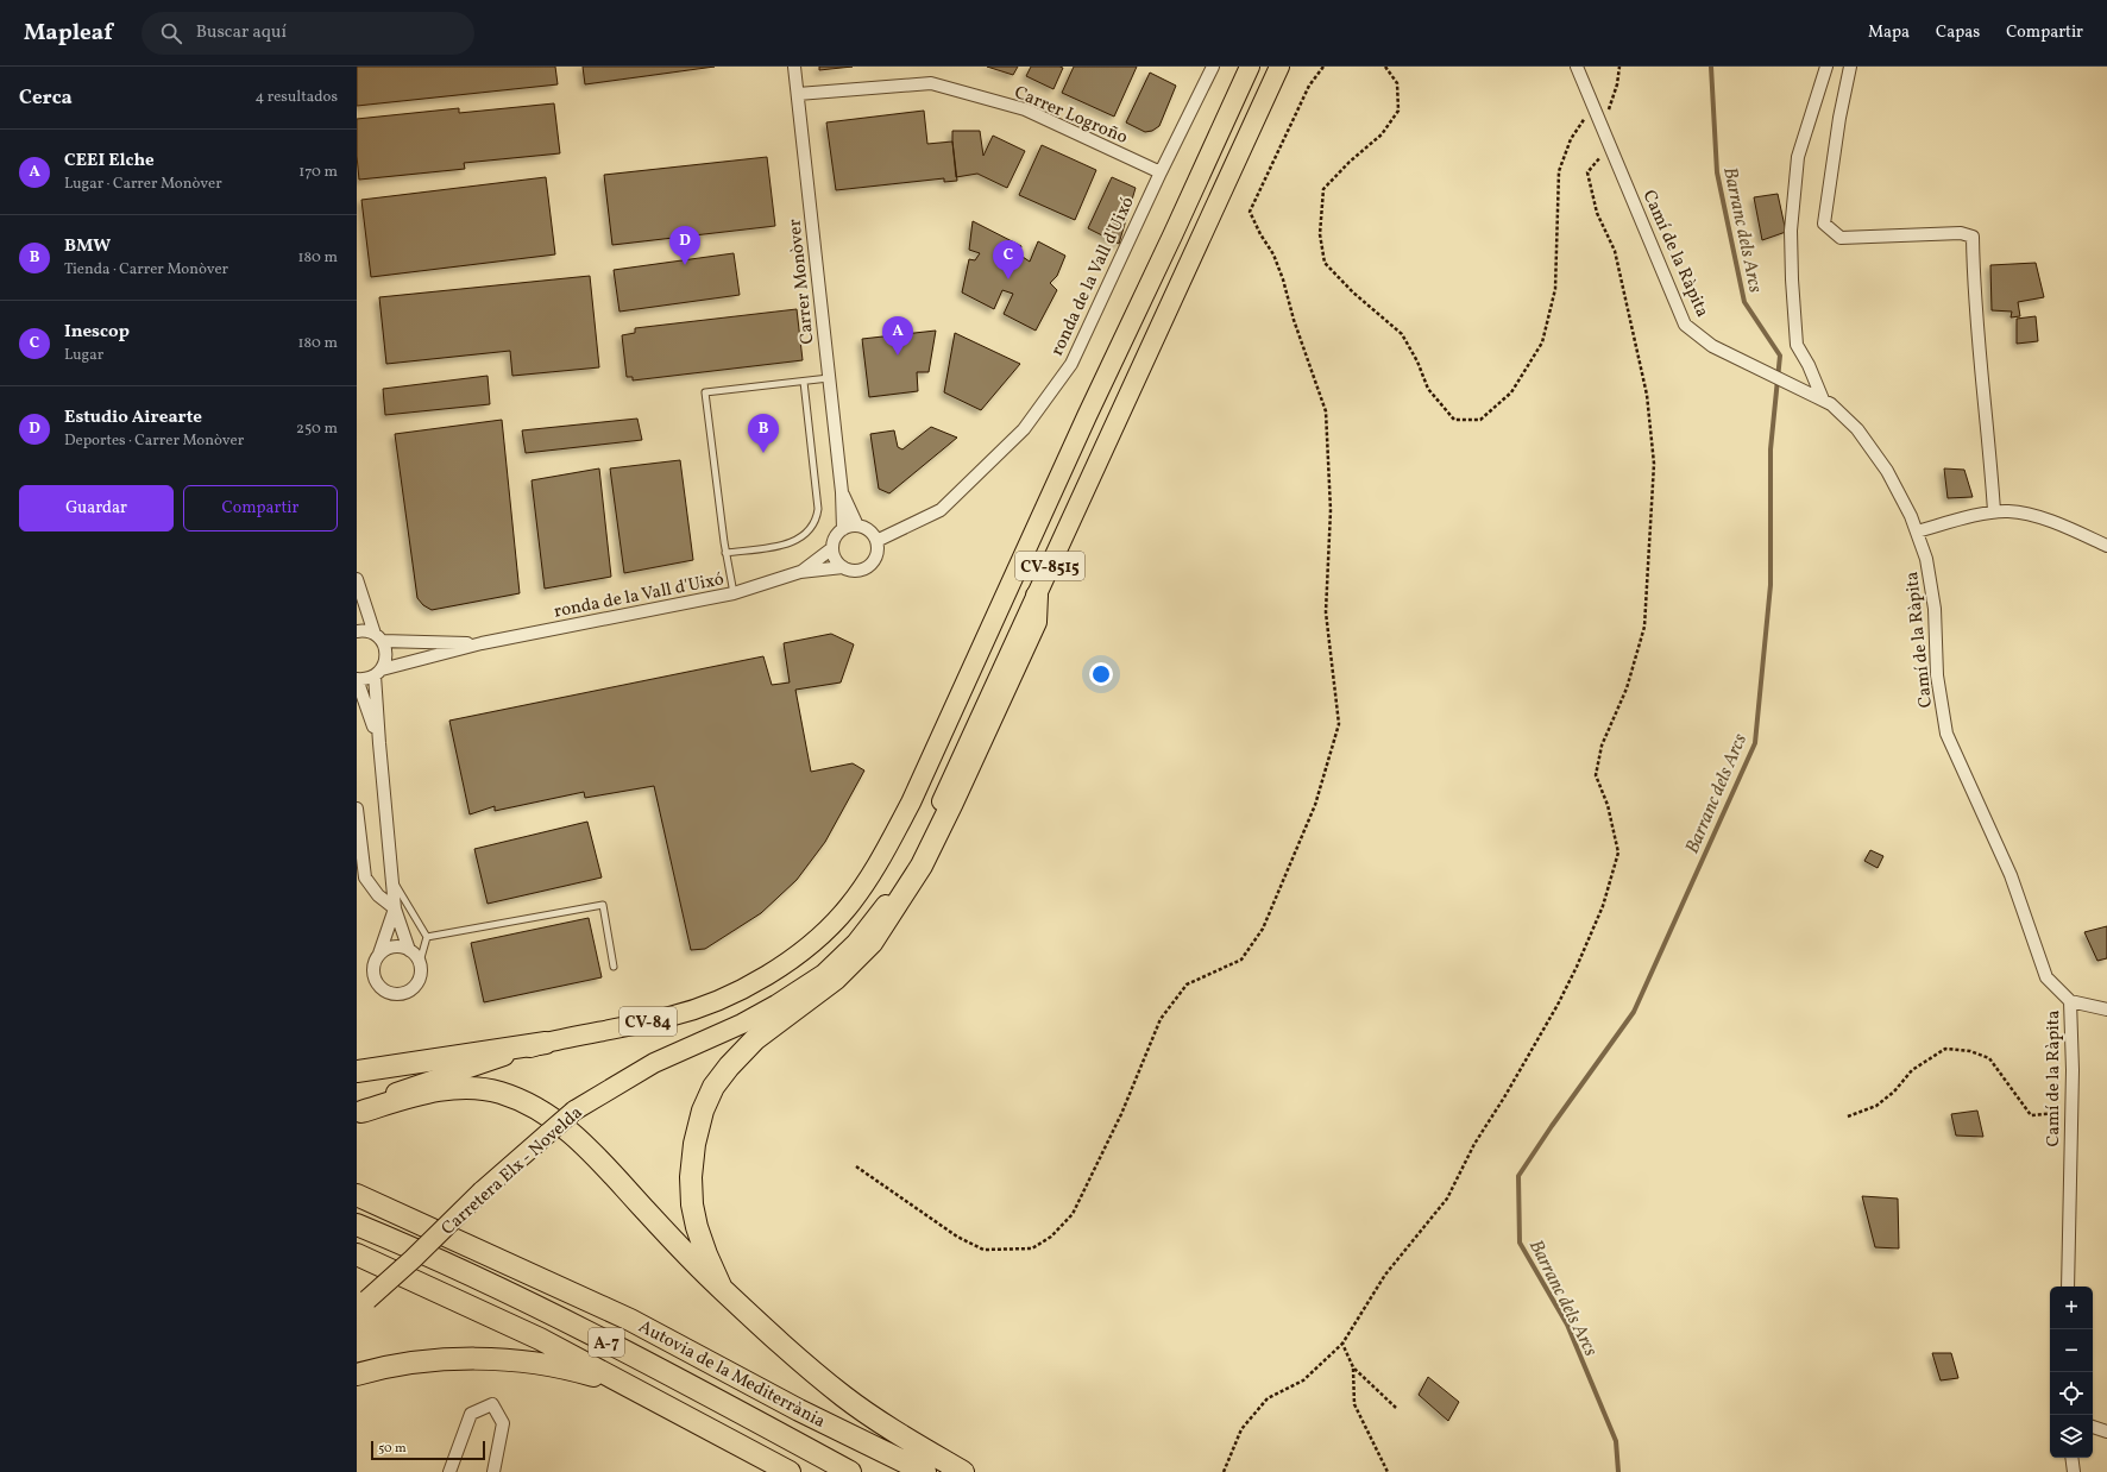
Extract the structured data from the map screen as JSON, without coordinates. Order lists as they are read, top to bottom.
{
  "streets": {
    "highway": ["A-7", "Autovia de la Mediterrània"],
    "main road": ["CV-8515", "CV-84", "Carretera Elx - Novelda"],
    "street": [
      "Carrer Logroño",
      "Camí de la Ràpita",
      "ronda de la Vall d'Uixó",
      "Carrer Monòver"
    ]
  },
  "crossings": [
    ["Carrer Logroño", "ronda de la Vall d'Uixó"],
    ["Carrer Logroño", "Carrer Monòver"],
    ["ronda de la Vall d'Uixó", "Carrer Monòver"],
    ["CV-8515", "CV-84"],
    ["CV-8515", "Carretera Elx - Novelda"]
  ],
  "water": ["Barranc dels Arcs"],
  "scale_bar": "50 m",
  "page": {
    "header": "Mapleaf",
    "search": "Buscar aquí",
    "nav": ["Mapa", "Capas", "Compartir"],
    "heading": ["Cerca", "4 resultados"],
    "list": [
      {
        "mark": "A",
        "name": "CEEI Elche",
        "note": "Lugar · Carrer Monòver",
        "value": "170 m"
      },
      {
        "mark": "B",
        "name": "BMW",
        "note": "Tienda · Carrer Monòver",
        "value": "180 m"
      },
      {
        "mark": "C",
        "name": "Inescop",
        "note": "Lugar",
        "value": "180 m"
      },
      {
        "mark": "D",
        "name": "Estudio Airearte",
        "note": "Deportes · Carrer Monòver",
        "value": "250 m"
      }
    ],
    "pins": [
      "D",
      "C",
      "A",
      "B"
    ],
    "buttons": ["Guardar", "Compartir"],
    "map_buttons": ["+", "−"],
    "scale": "50 m"
  }
}
